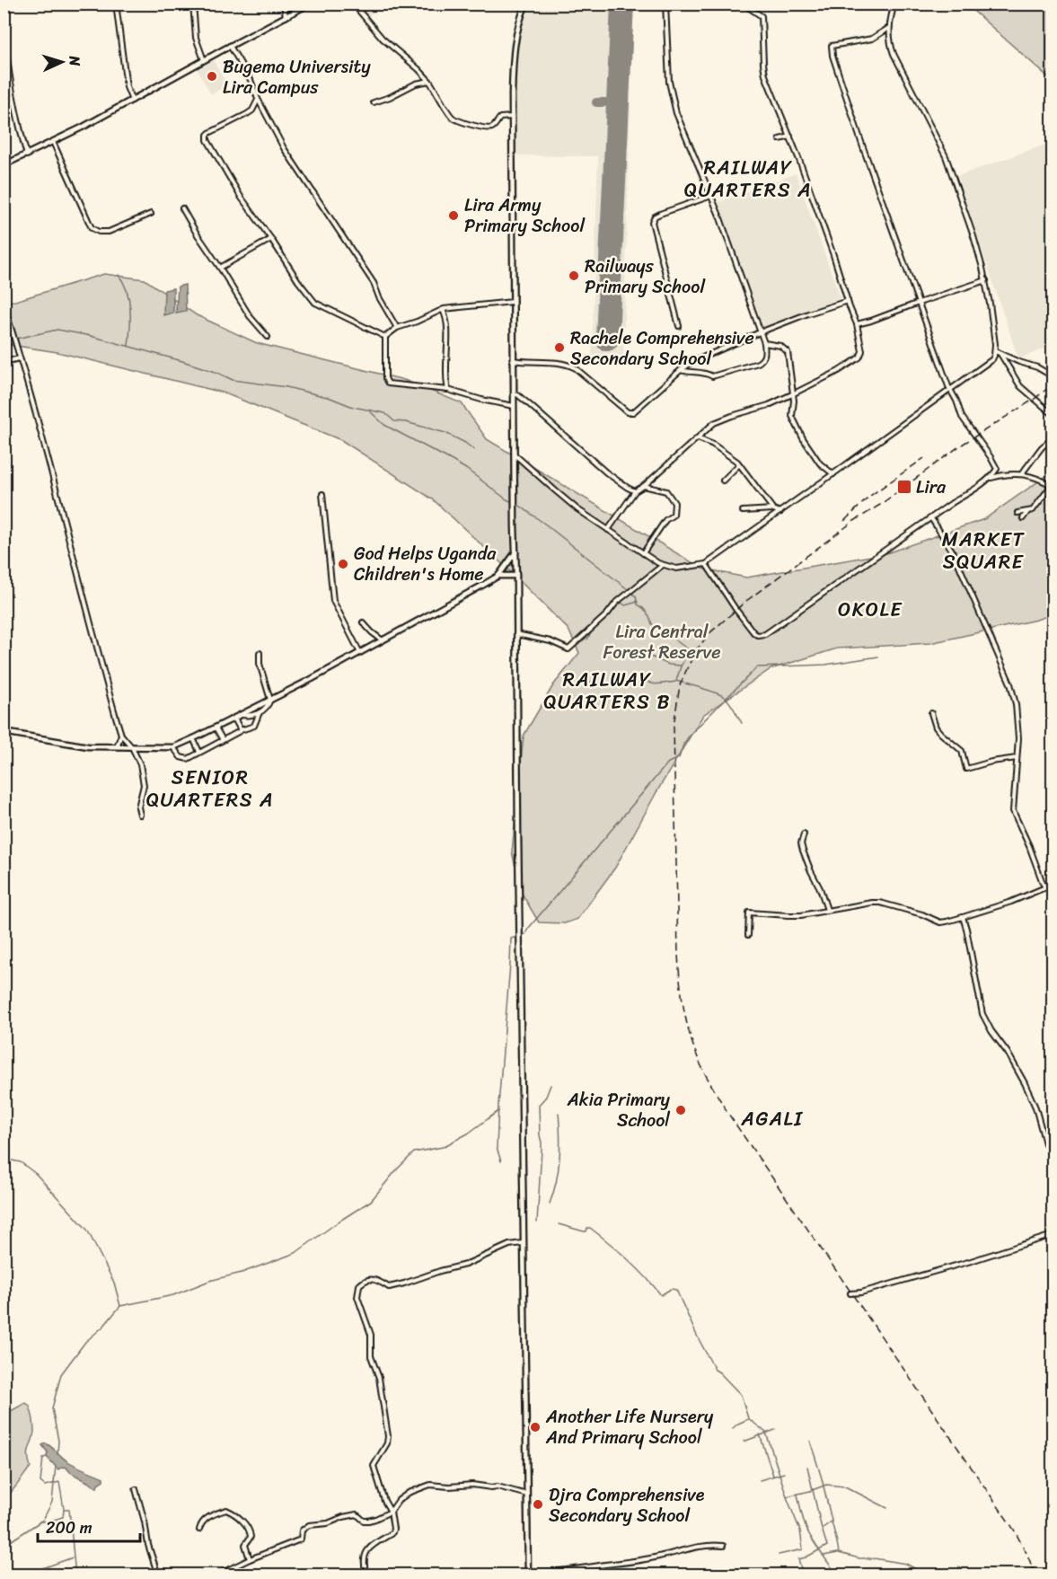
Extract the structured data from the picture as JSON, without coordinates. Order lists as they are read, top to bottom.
{
  "districts": [
    "RAILWAY QUARTERS A",
    "MARKET SQUARE",
    "OKOLE",
    "RAILWAY QUARTERS B",
    "SENIOR QUARTERS A",
    "AGALI"
  ],
  "parks": ["Lira Central Forest Reserve"],
  "places": {
    "other": [
      "Bugema University Lira Campus",
      "Lira Army Primary School",
      "Railways Primary School",
      "Rachele Comprehensive Secondary School",
      "God Helps Uganda Children's Home",
      "Akia Primary School",
      "Another Life Nursery And Primary School",
      "Djra Comprehensive Secondary School"
    ],
    "transit": ["Lira"]
  },
  "scale_bar": "200 m",
  "north": "right"
}
